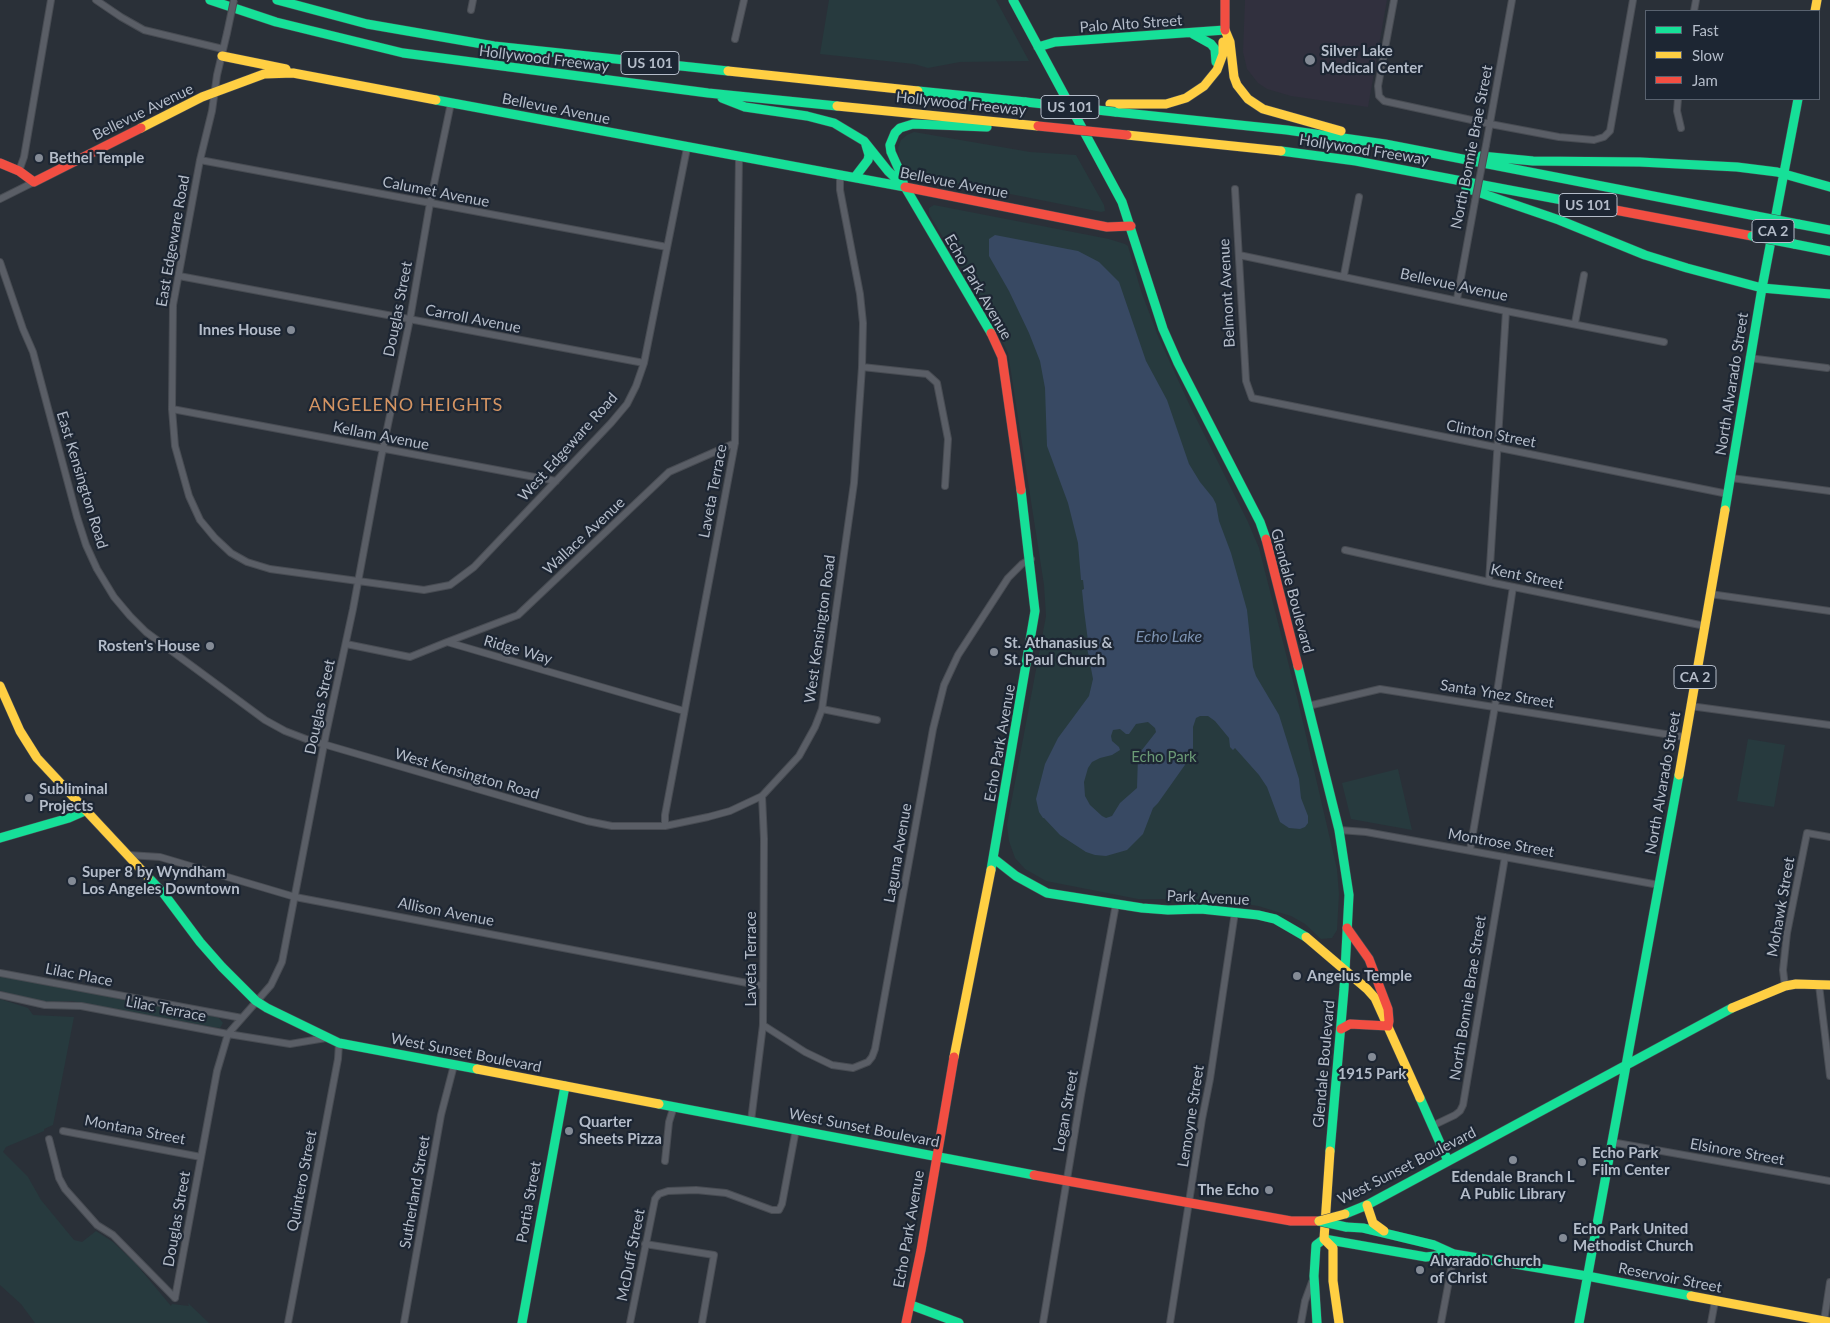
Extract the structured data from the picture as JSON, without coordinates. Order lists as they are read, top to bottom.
{
  "streets": {
    "main road": [
      "Palo Alto Street",
      "Hollywood Freeway",
      "US 101",
      "Bellevue Avenue",
      "CA 2",
      "Echo Park Avenue",
      "North Alvarado Street",
      "Glendale Boulevard",
      "Park Avenue",
      "West Sunset Boulevard",
      "Portia Street",
      "Reservoir Street"
    ],
    "street": [
      "North Bonnie Brae Street",
      "Calumet Avenue",
      "East Edgeware Road",
      "Belmont Avenue",
      "Douglas Street",
      "Carroll Avenue",
      "Clinton Street",
      "Kellam Avenue",
      "West Edgeware Road",
      "East Kensington Road",
      "Laveta Terrace",
      "Wallace Avenue",
      "Kent Street",
      "West Kensington Road",
      "Ridge Way",
      "Santa Ynez Street",
      "Montrose Street",
      "Laguna Avenue",
      "Mohawk Street",
      "Allison Avenue",
      "Lilac Place",
      "Lilac Terrace",
      "Logan Street",
      "Lemoyne Street",
      "Montana Street",
      "Elsinore Street",
      "Quintero Street",
      "Sutherland Street",
      "McDuff Street"
    ]
  },
  "crossings": [
    ["Palo Alto Street", "Glendale Boulevard"],
    ["Bellevue Avenue", "North Bonnie Brae Street"],
    ["Bellevue Avenue", "East Edgeware Road"],
    ["Bellevue Avenue", "Echo Park Avenue"],
    ["Bellevue Avenue", "Belmont Avenue"],
    ["Bellevue Avenue", "Douglas Street"],
    ["Bellevue Avenue", "West Edgeware Road"],
    ["Bellevue Avenue", "Laveta Terrace"],
    ["Bellevue Avenue", "Glendale Boulevard"],
    ["Bellevue Avenue", "West Kensington Road"],
    ["North Bonnie Brae Street", "Montrose Street"],
    ["North Bonnie Brae Street", "Park Avenue"],
    ["Calumet Avenue", "East Edgeware Road"],
    ["Calumet Avenue", "Douglas Street"],
    ["Calumet Avenue", "West Edgeware Road"],
    ["East Edgeware Road", "Douglas Street"],
    ["East Edgeware Road", "Carroll Avenue"],
    ["East Edgeware Road", "Kellam Avenue"],
    ["East Edgeware Road", "West Edgeware Road"],
    ["Echo Park Avenue", "Laguna Avenue"],
    ["Echo Park Avenue", "Park Avenue"],
    ["Echo Park Avenue", "West Sunset Boulevard"],
    ["Belmont Avenue", "Clinton Street"],
    ["Douglas Street", "Carroll Avenue"],
    ["Douglas Street", "Kellam Avenue"],
    ["Douglas Street", "West Edgeware Road"],
    ["Douglas Street", "East Kensington Road"],
    ["Douglas Street", "West Kensington Road"],
    ["Douglas Street", "Allison Avenue"],
    ["Douglas Street", "Lilac Place"],
    ["Douglas Street", "Lilac Terrace"],
    ["Douglas Street", "West Sunset Boulevard"],
    ["Douglas Street", "Montana Street"],
    ["Carroll Avenue", "West Edgeware Road"],
    ["North Alvarado Street", "Clinton Street"],
    ["North Alvarado Street", "Kent Street"],
    ["North Alvarado Street", "Santa Ynez Street"],
    ["North Alvarado Street", "Montrose Street"],
    ["North Alvarado Street", "West Sunset Boulevard"],
    ["North Alvarado Street", "Elsinore Street"],
    ["North Alvarado Street", "Reservoir Street"],
    ["Kellam Avenue", "West Edgeware Road"],
    ["East Kensington Road", "West Kensington Road"],
    ["Laveta Terrace", "Wallace Avenue"],
    ["Laveta Terrace", "West Kensington Road"],
    ["Laveta Terrace", "Ridge Way"],
    ["Laveta Terrace", "Laguna Avenue"],
    ["Laveta Terrace", "Allison Avenue"],
    ["Laveta Terrace", "West Sunset Boulevard"],
    ["Wallace Avenue", "Ridge Way"],
    ["Glendale Boulevard", "Santa Ynez Street"],
    ["Glendale Boulevard", "Montrose Street"],
    ["Glendale Boulevard", "Park Avenue"],
    ["Park Avenue", "West Sunset Boulevard"],
    ["Park Avenue", "Logan Street"],
    ["Park Avenue", "Lemoyne Street"],
    ["Mohawk Street", "West Sunset Boulevard"],
    ["Allison Avenue", "West Sunset Boulevard"],
    ["Lilac Terrace", "West Sunset Boulevard"],
    ["West Sunset Boulevard", "Logan Street"],
    ["West Sunset Boulevard", "Lemoyne Street"],
    ["West Sunset Boulevard", "Quintero Street"],
    ["West Sunset Boulevard", "Sutherland Street"],
    ["West Sunset Boulevard", "Portia Street"],
    ["West Sunset Boulevard", "McDuff Street"],
    ["West Sunset Boulevard", "Reservoir Street"]
  ],
  "districts": ["ANGELENO HEIGHTS"],
  "water": ["Echo Lake"],
  "parks": ["Echo Park"],
  "places": [
    "Silver Lake Medical Center",
    "Bethel Temple",
    "Innes House",
    "Rosten's House",
    "St. Athanasius & St. Paul Church",
    "Subliminal Projects",
    "Super 8 by Wyndham Los Angeles Downtown",
    "Angelus Temple",
    "1915 Park",
    "Quarter Sheets Pizza",
    "Edendale Branch L A Public Library",
    "Echo Park Film Center",
    "The Echo",
    "Echo Park United Methodist Church",
    "Alvarado Church of Christ"
  ],
  "legend": ["Fast", "Slow", "Jam"]
}
